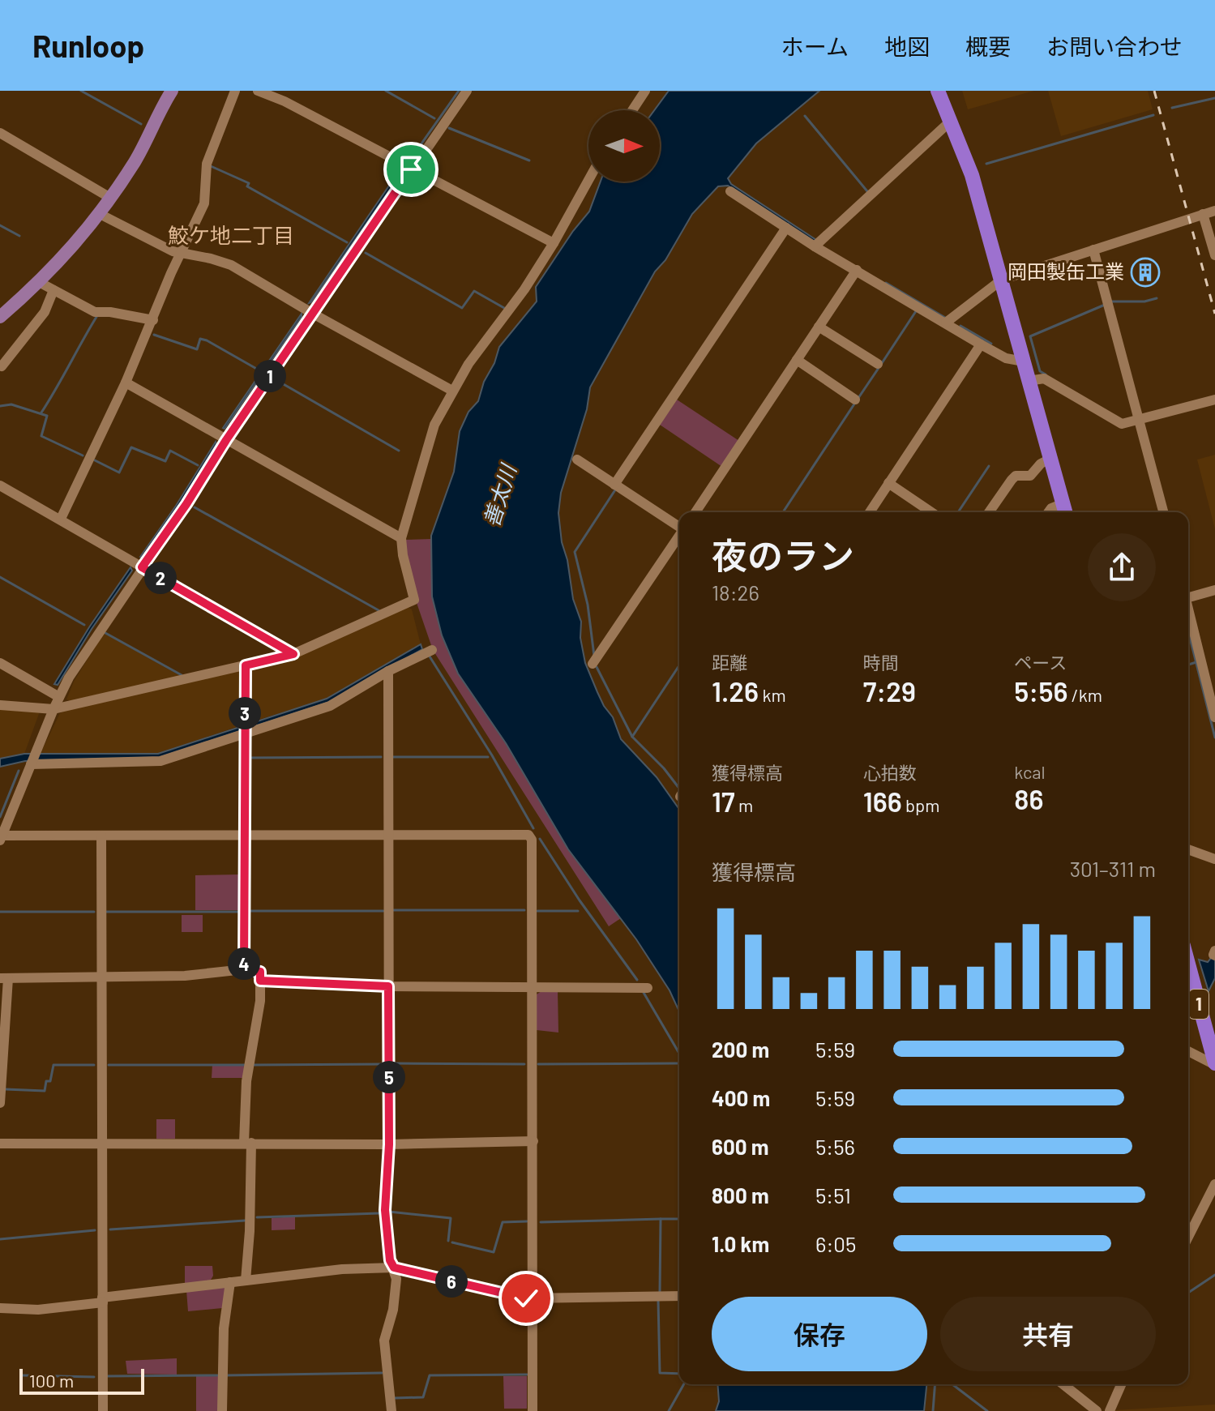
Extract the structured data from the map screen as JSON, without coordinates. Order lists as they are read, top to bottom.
{
  "streets": {
    "highway": ["1"]
  },
  "districts": ["鮫ケ地二丁目"],
  "water": ["善太川"],
  "places": {
    "building": ["岡田製缶工業"]
  },
  "scale_bar": "100 m",
  "north": "right",
  "page": {
    "header": "Runloop",
    "nav": [
      "ホーム",
      "地図",
      "概要",
      "お問い合わせ"
    ],
    "pins": [
      "1",
      "2",
      "3",
      "4",
      "5",
      "6"
    ],
    "heading": ["夜のラン", "18:26"],
    "stats": [
      ["距離", "1.26 km"],
      ["時間", "7:29"],
      ["ペース", "5:56 /km"],
      ["獲得標高", "17 m"],
      ["心拍数", "166 bpm"],
      ["kcal", "86"]
    ],
    "chart": ["獲得標高", "301–311 m"],
    "list": [
      {
        "name": "200 m",
        "note": "5:59"
      },
      {
        "name": "400 m",
        "note": "5:59"
      },
      {
        "name": "600 m",
        "note": "5:56"
      },
      {
        "name": "800 m",
        "note": "5:51"
      },
      {
        "name": "1.0 km",
        "note": "6:05"
      }
    ],
    "buttons": ["保存", "共有"],
    "scale": "100 m"
  }
}
